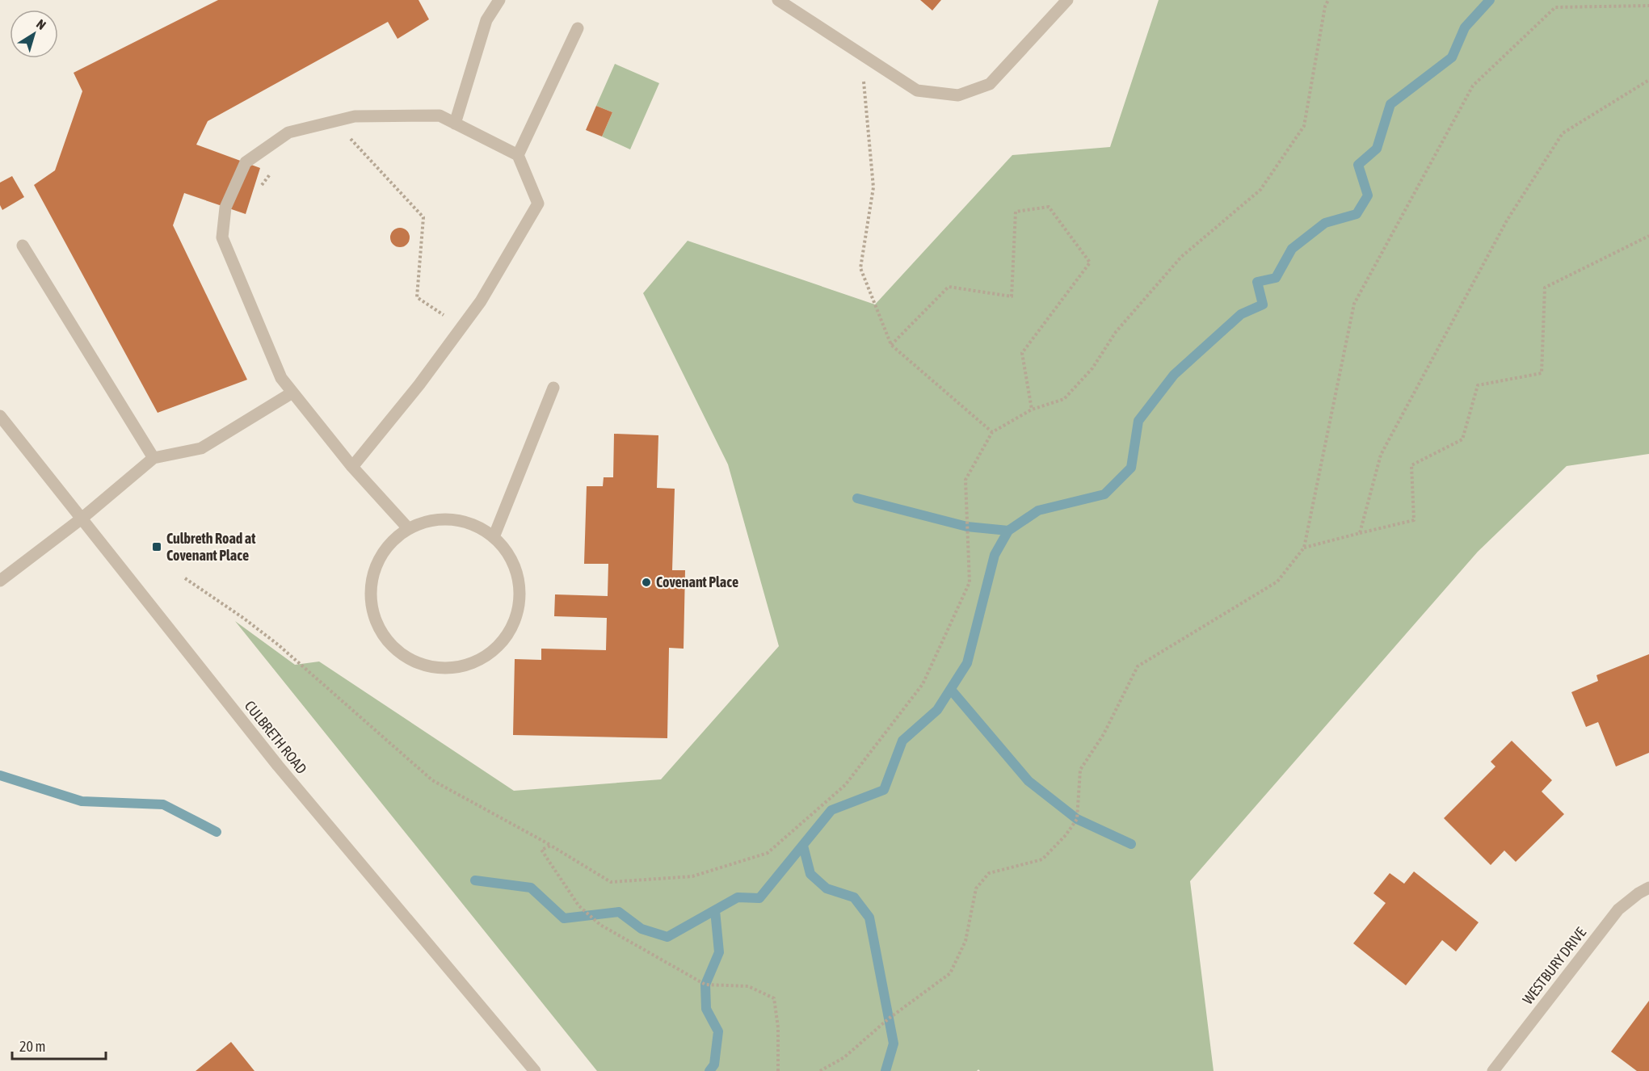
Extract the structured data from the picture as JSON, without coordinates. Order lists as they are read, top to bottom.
{
  "streets": {
    "street": ["CULBRETH ROAD", "WESTBURY DRIVE"]
  },
  "places": {
    "transit": ["Culbreth Road at Covenant Place"],
    "other": ["Covenant Place"]
  },
  "scale_bar": "20 m",
  "north": "top right"
}
